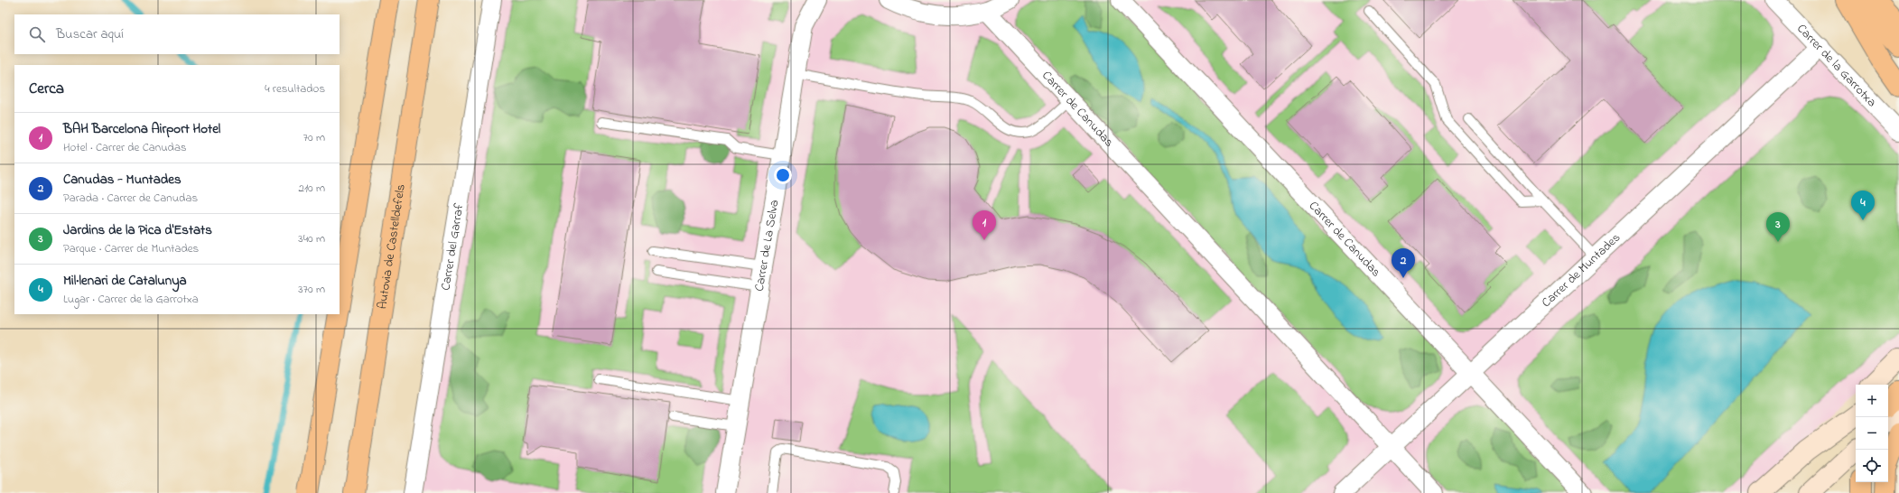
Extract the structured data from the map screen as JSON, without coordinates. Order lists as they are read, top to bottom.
{
  "streets": {
    "highway": ["Autovia de Castelldefels"],
    "street": [
      "Carrer de la Garrotxa",
      "Carrer de Canudas",
      "Carrer de La Selva",
      "Carrer del Garraf",
      "Carrer de Muntades"
    ]
  },
  "crossings": [
    ["Carrer de la Garrotxa", "Carrer de Muntades"],
    ["Carrer de Canudas", "Carrer de Muntades"]
  ],
  "page": {
    "search": "Buscar aquí",
    "heading": ["Cerca", "4 resultados"],
    "list": [
      {
        "mark": "1",
        "name": "BAH Barcelona Airport Hotel",
        "note": "Hotel · Carrer de Canudas",
        "value": "70 m"
      },
      {
        "mark": "2",
        "name": "Canudas - Muntades",
        "note": "Parada · Carrer de Canudas",
        "value": "210 m"
      },
      {
        "mark": "3",
        "name": "Jardins de la Pica d'Estats",
        "note": "Parque · Carrer de Muntades",
        "value": "340 m"
      },
      {
        "mark": "4",
        "name": "Mil·lenari de Catalunya",
        "note": "Lugar · Carrer de la Garrotxa",
        "value": "370 m"
      }
    ],
    "pins": [
      "4",
      "1",
      "3",
      "2"
    ],
    "map_buttons": ["+", "−"]
  }
}
